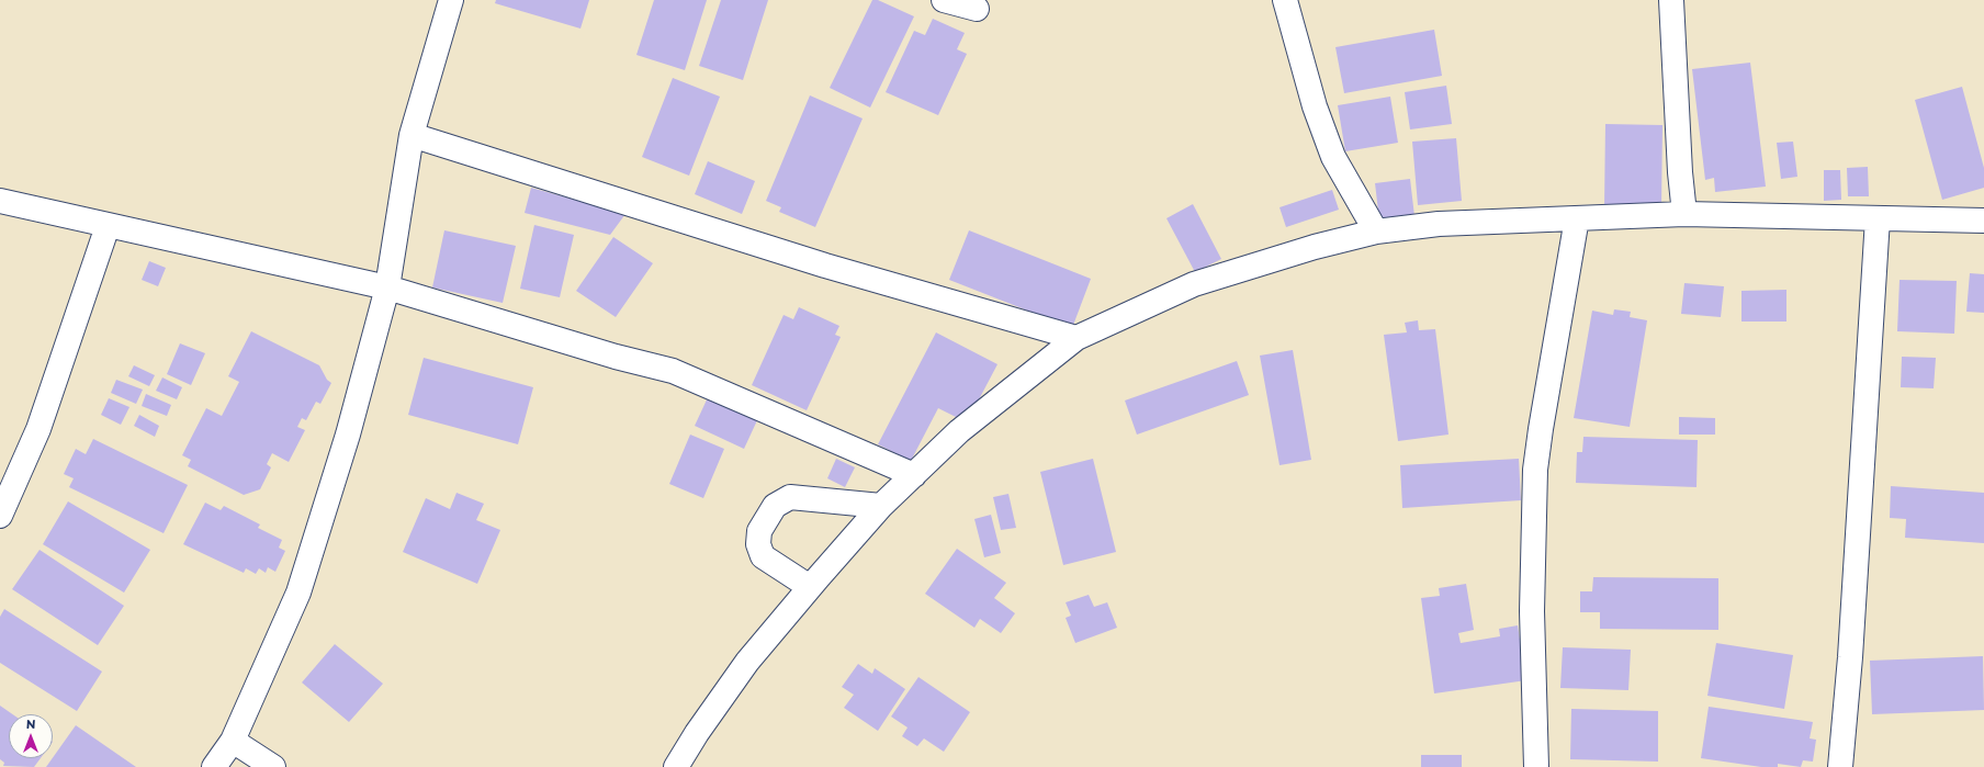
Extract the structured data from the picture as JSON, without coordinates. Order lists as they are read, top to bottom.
{
  "north": "top"
}
